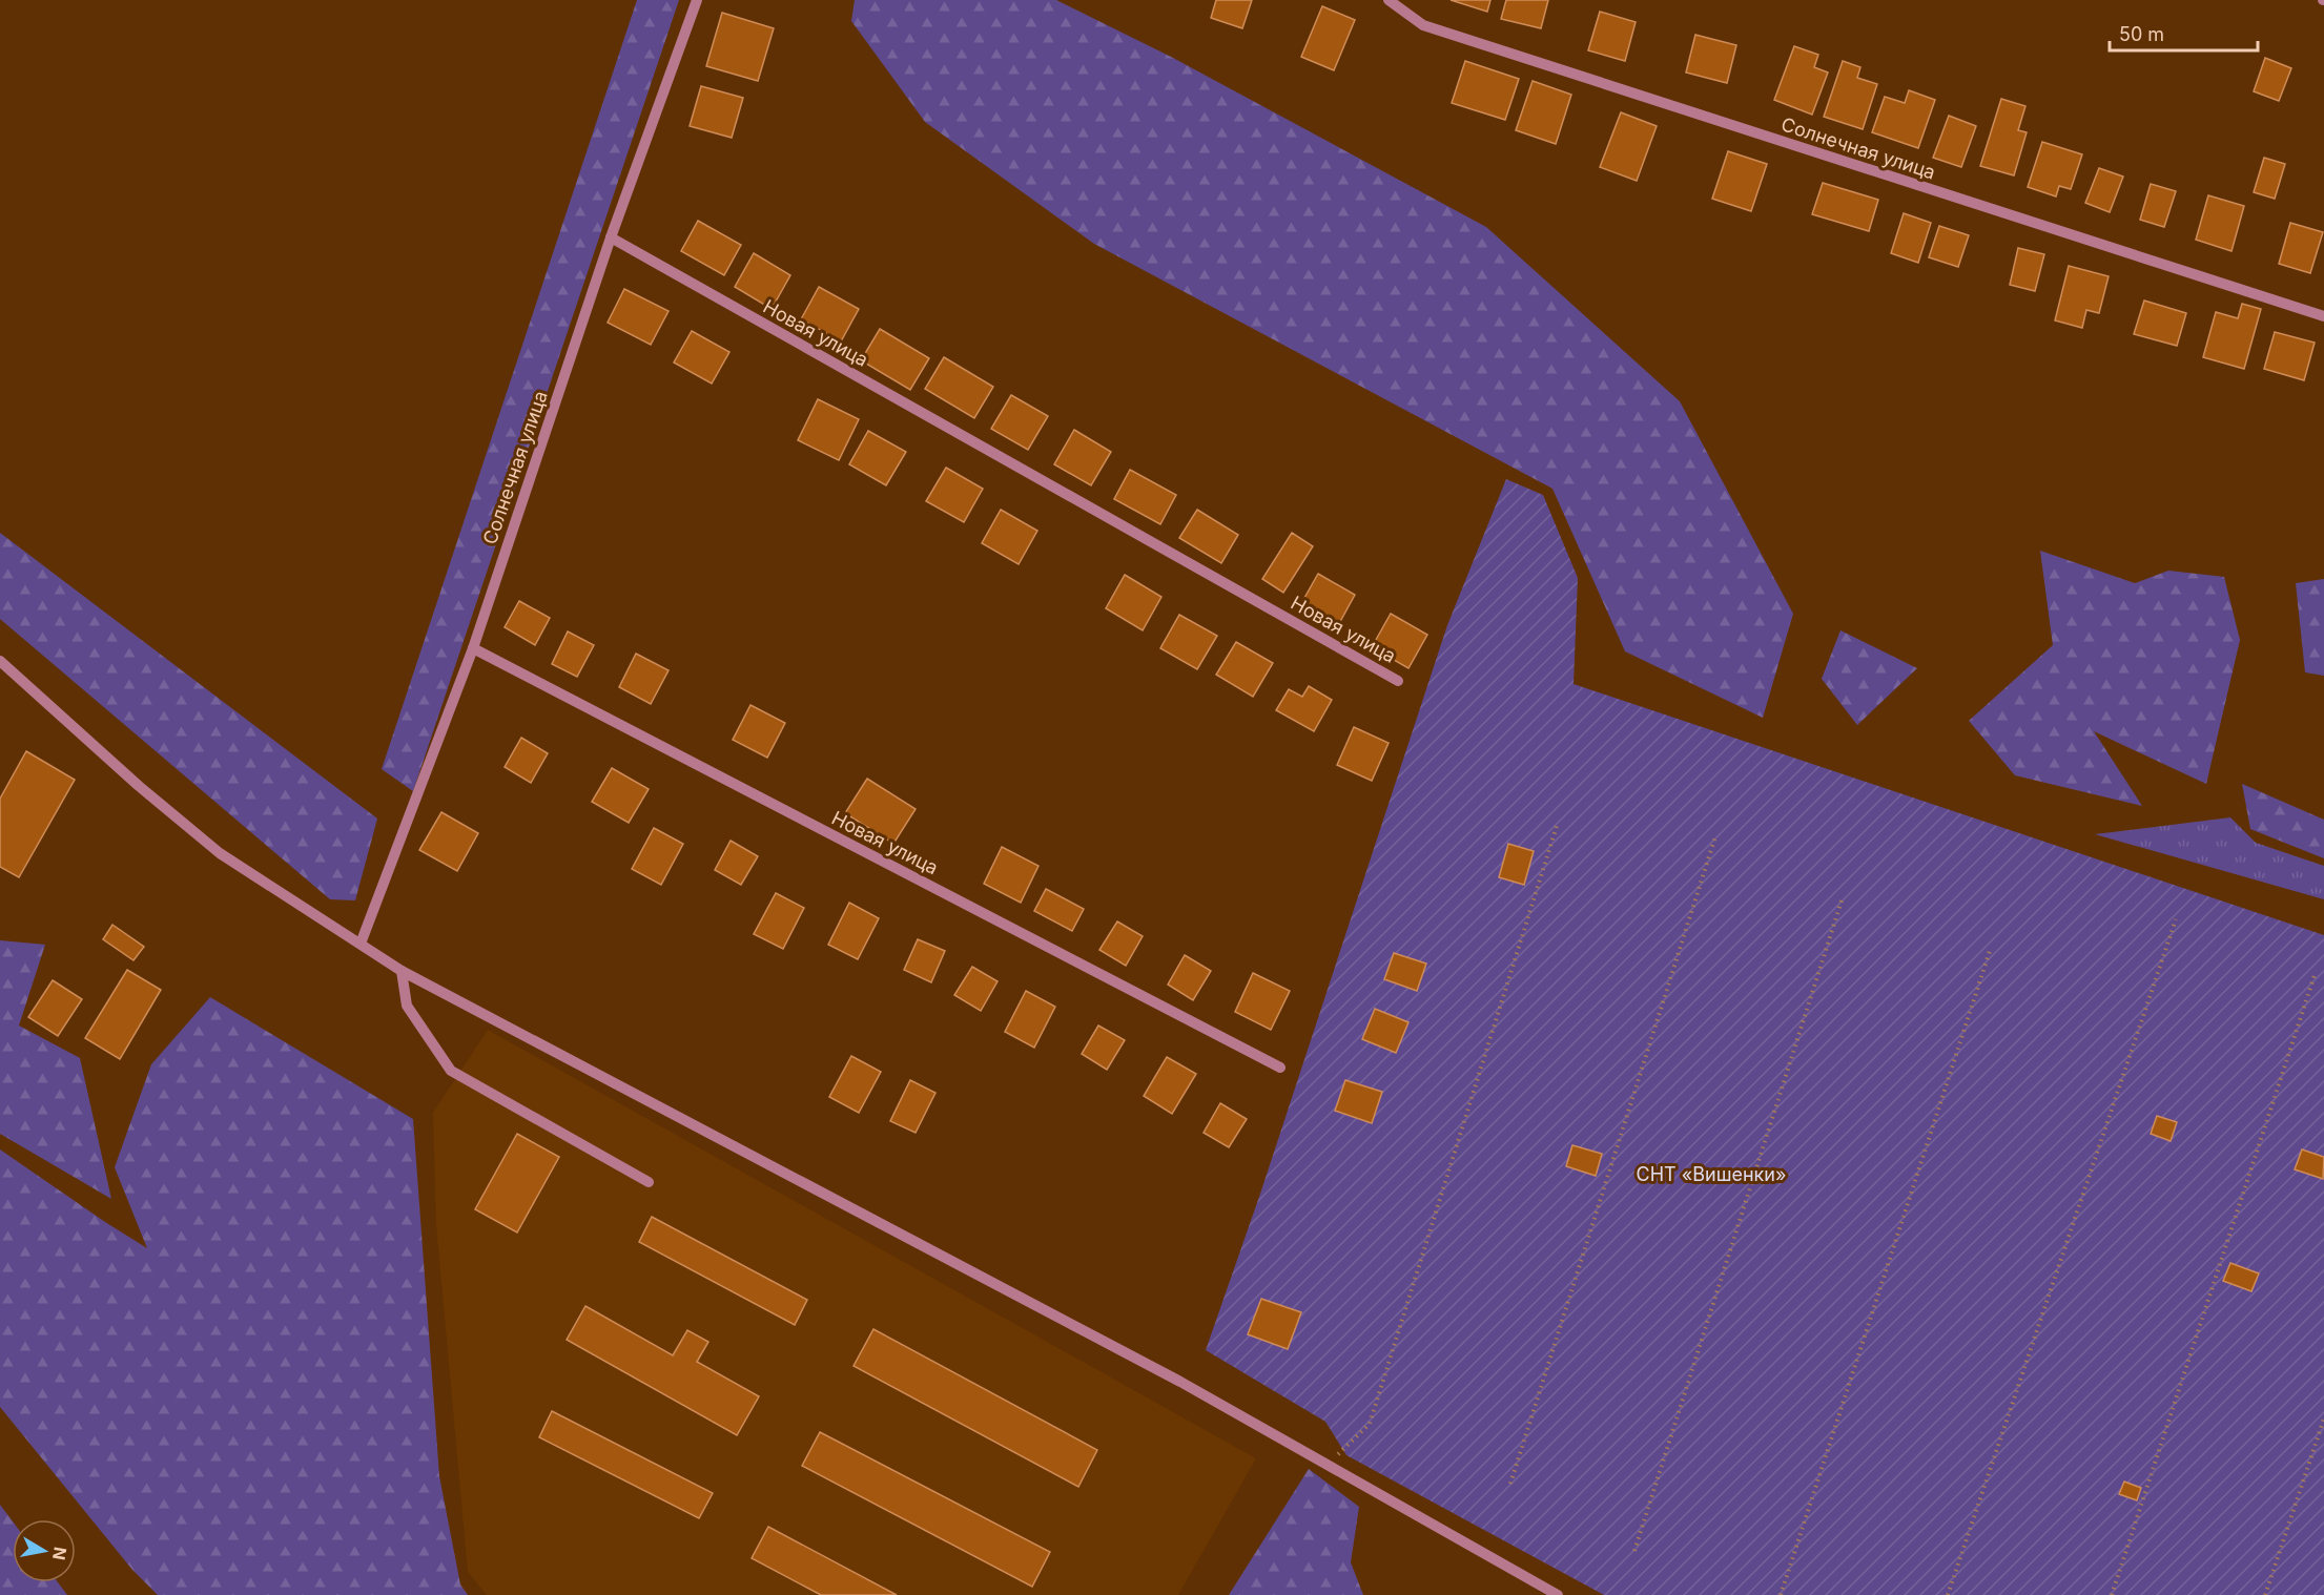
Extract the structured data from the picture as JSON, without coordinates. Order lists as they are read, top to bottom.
{
  "streets": {
    "street": ["Солнечная улица", "Новая улица"]
  },
  "crossings": [
    ["Солнечная улица", "Новая улица"]
  ],
  "parks": ["СНТ «Вишенки»"],
  "scale_bar": "50 m",
  "north": "right"
}
